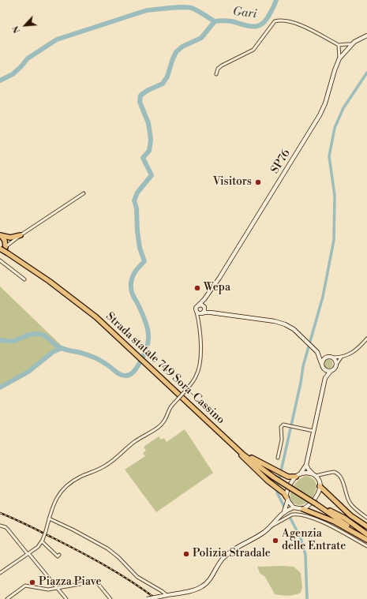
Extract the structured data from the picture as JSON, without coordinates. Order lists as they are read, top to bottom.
{
  "streets": {
    "highway": ["Strada statale 749 Sora-Cassino"],
    "street": ["SP76"]
  },
  "water": ["Gari"],
  "places": [
    "Visitors",
    "Wepa",
    "Agenzia delle Entrate",
    "Polizia Stradale",
    "Piazza Piave"
  ],
  "north": "bottom left"
}
